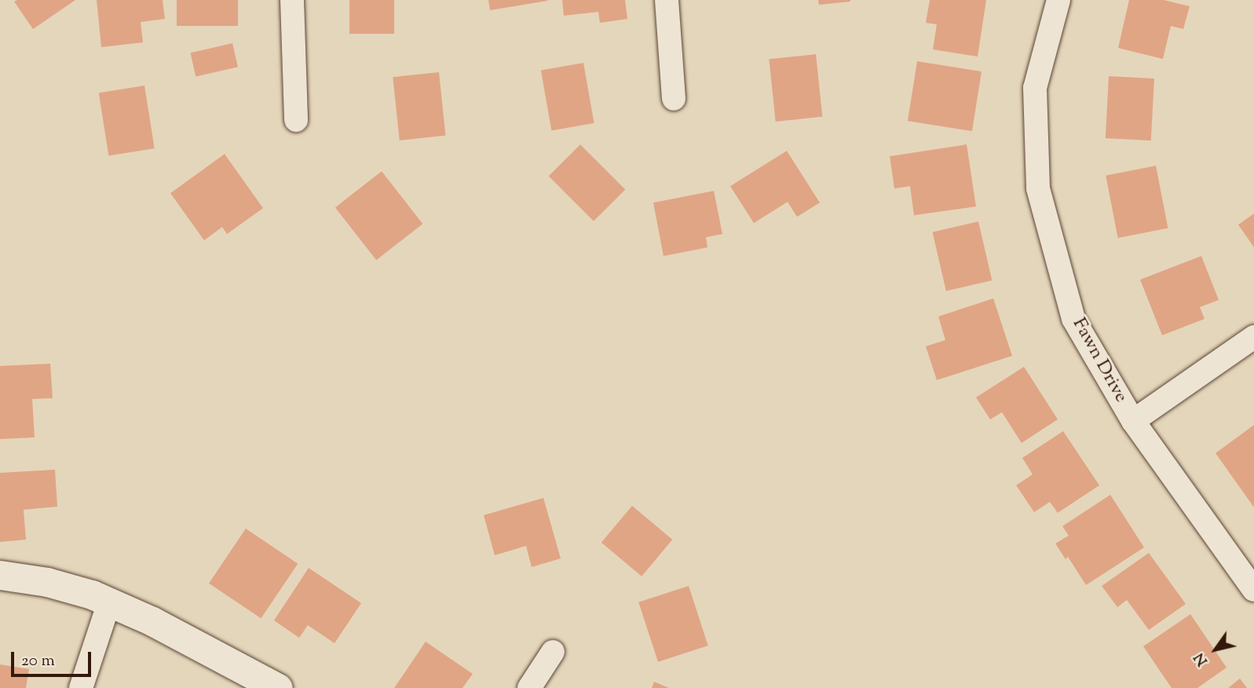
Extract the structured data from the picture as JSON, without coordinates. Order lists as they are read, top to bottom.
{
  "streets": {
    "street": ["Fawn Drive"]
  },
  "scale_bar": "20 m",
  "north": "bottom left"
}
